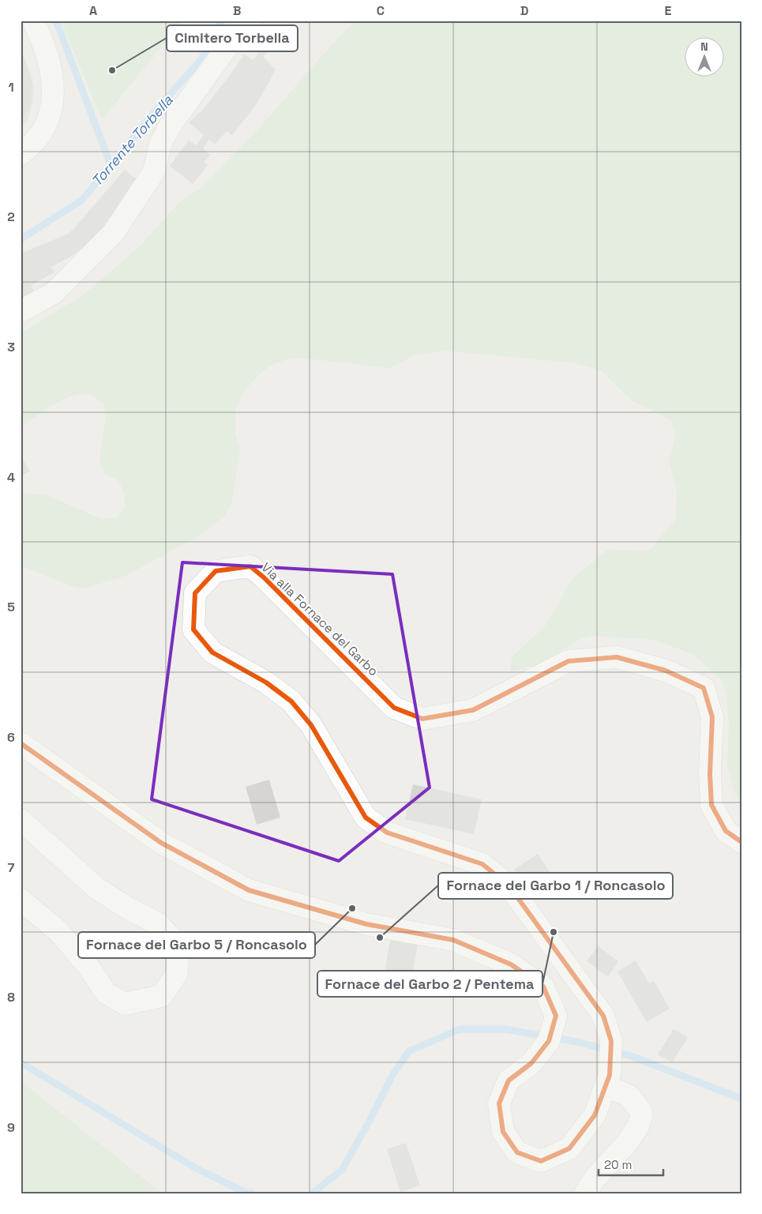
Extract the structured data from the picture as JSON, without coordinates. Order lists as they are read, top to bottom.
{
  "streets": {
    "street": ["Via alla Fornace del Garbo"]
  },
  "water": ["Torrente Torbella"],
  "places": [
    "Cimitero Torbella",
    "Fornace del Garbo 5 / Roncasolo",
    "Fornace del Garbo 2 / Pentema",
    "Fornace del Garbo 1 / Roncasolo"
  ],
  "scale_bar": "20 m",
  "north": "top",
  "grid": {
    "columns": [
      "A",
      "B",
      "C",
      "D",
      "E"
    ],
    "rows": [
      "1",
      "2",
      "3",
      "4",
      "5",
      "6",
      "7",
      "8",
      "9"
    ]
  }
}
